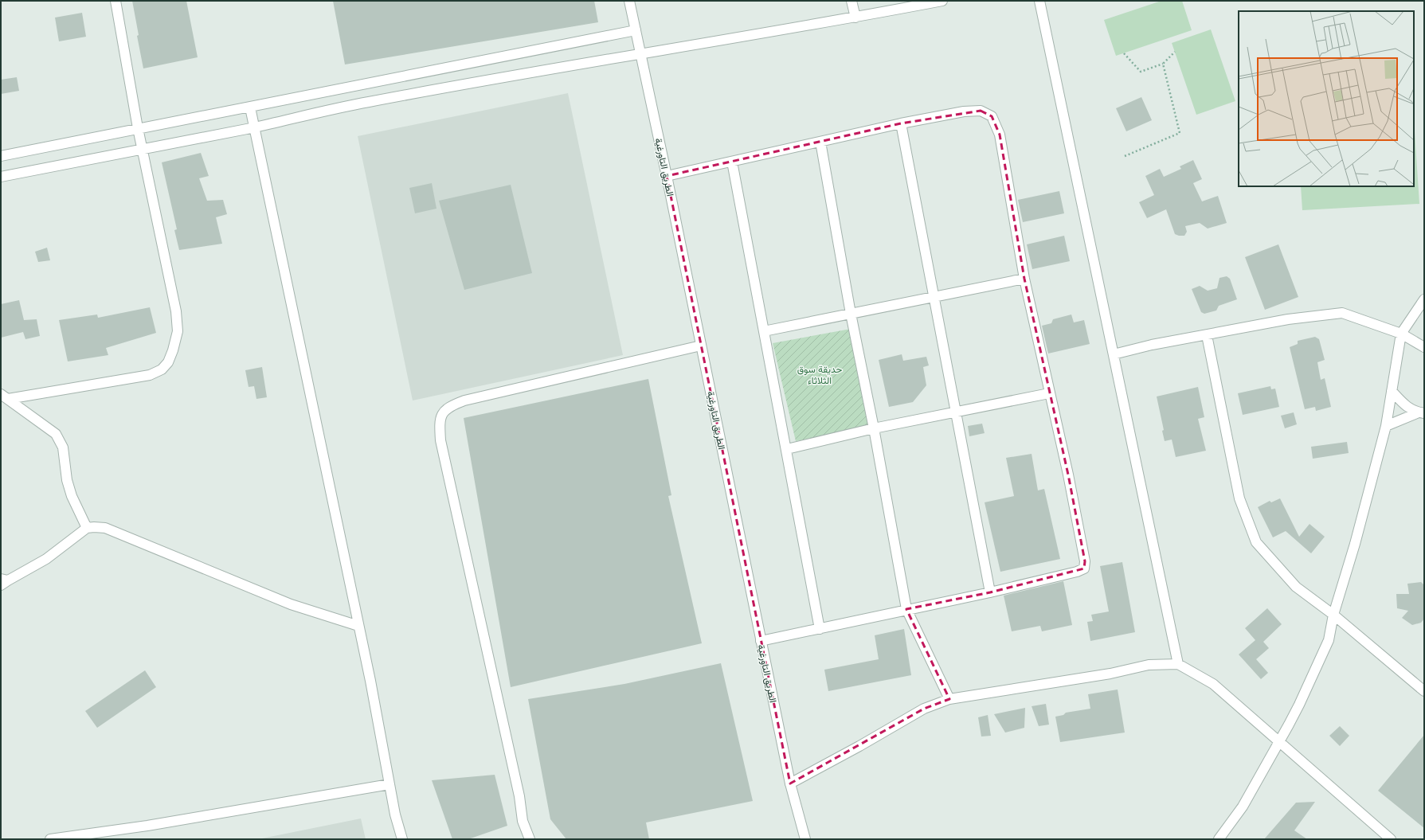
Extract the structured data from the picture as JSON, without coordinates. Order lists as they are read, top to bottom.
{
  "streets": {
    "street": ["الطريق التاورغية"]
  },
  "parks": ["حديقة سوق الثلاثاء"]
}
